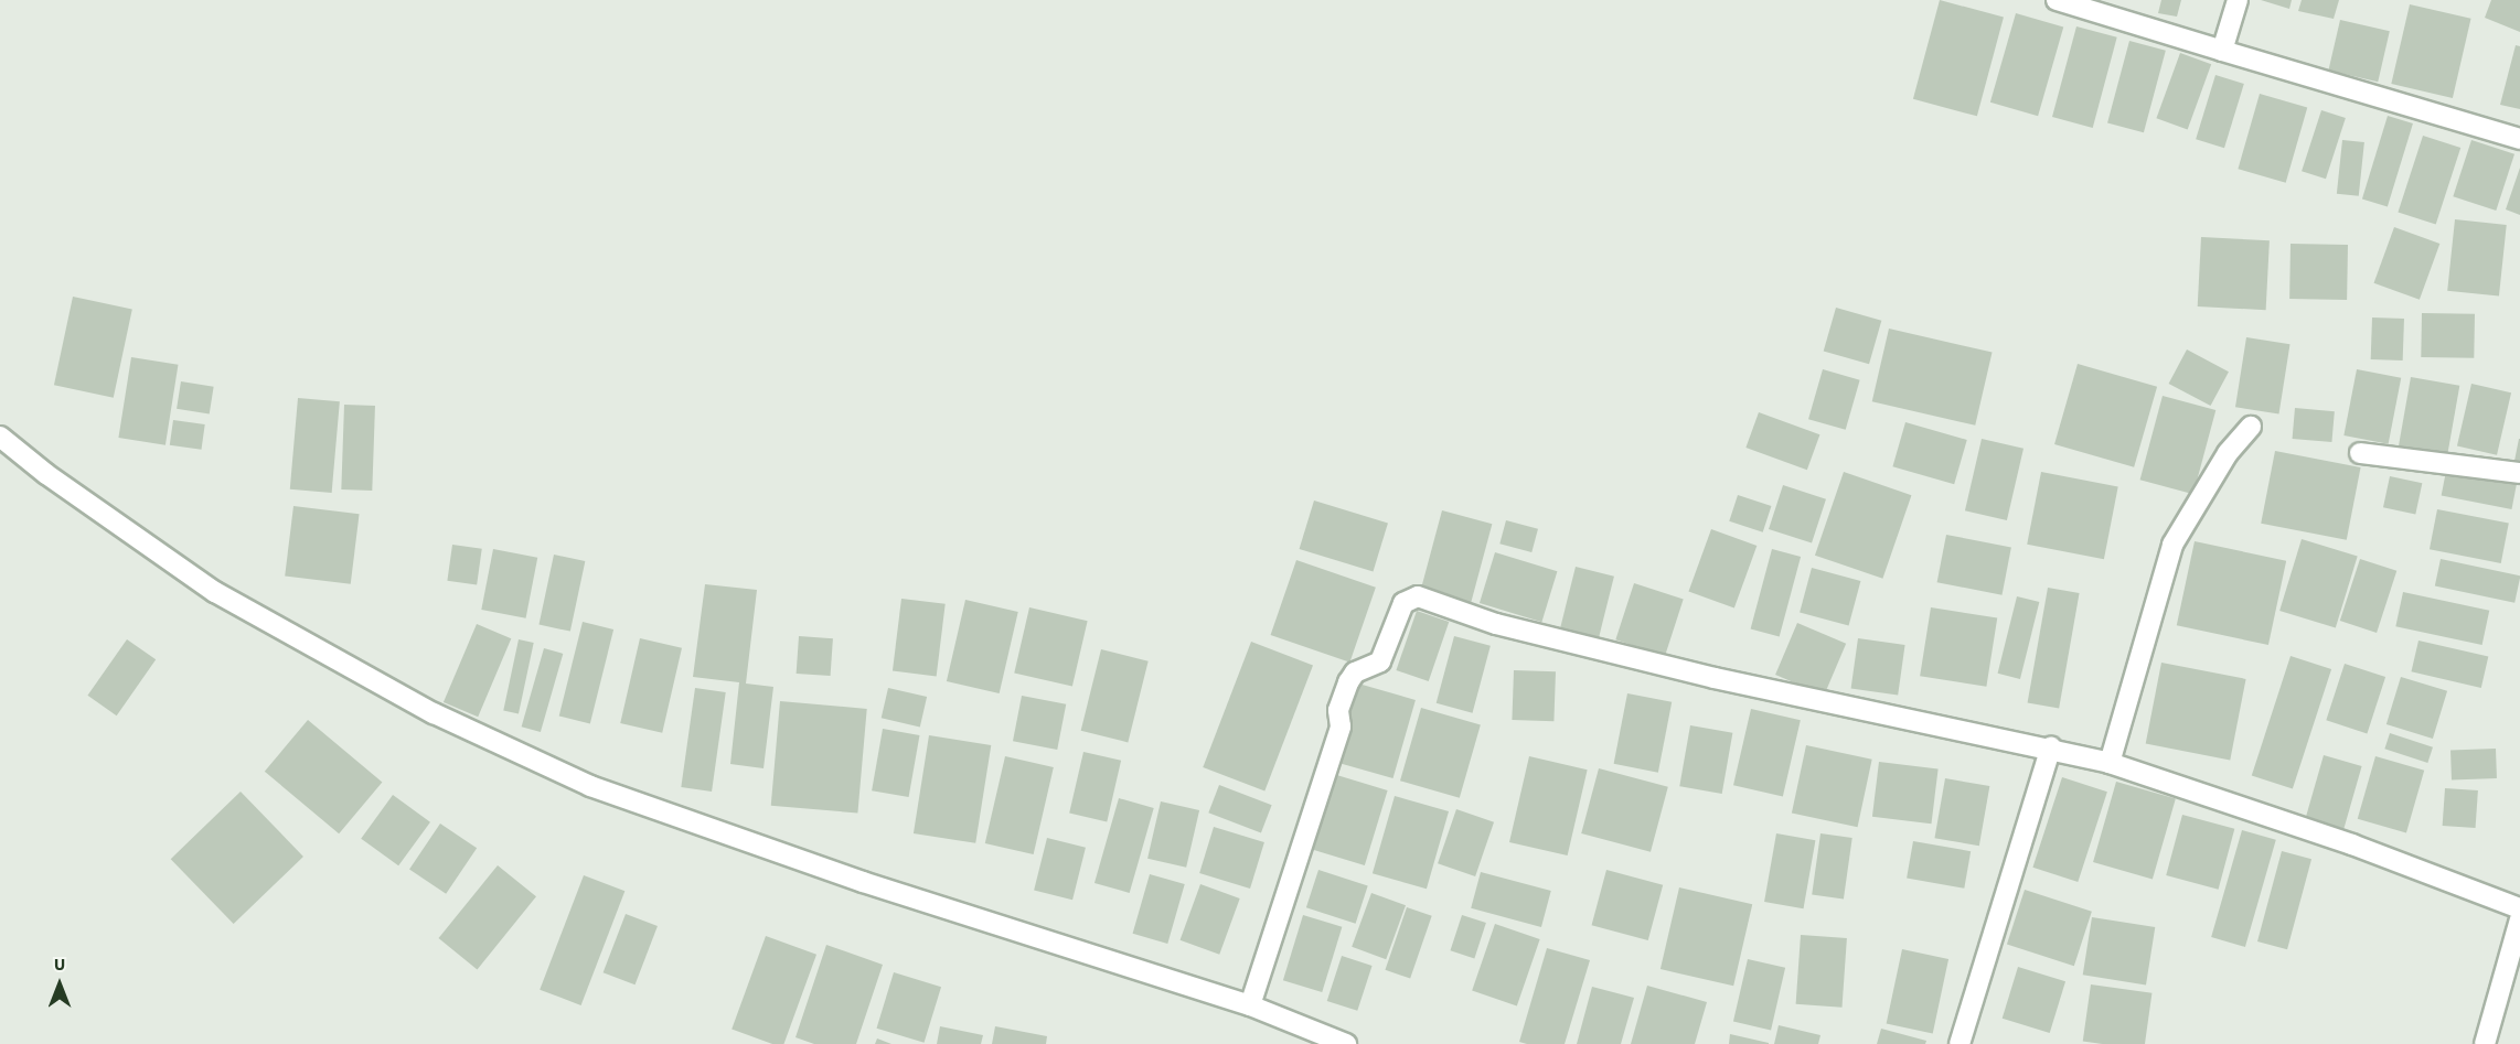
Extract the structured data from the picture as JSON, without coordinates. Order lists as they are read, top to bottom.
{
  "north": "top"
}
